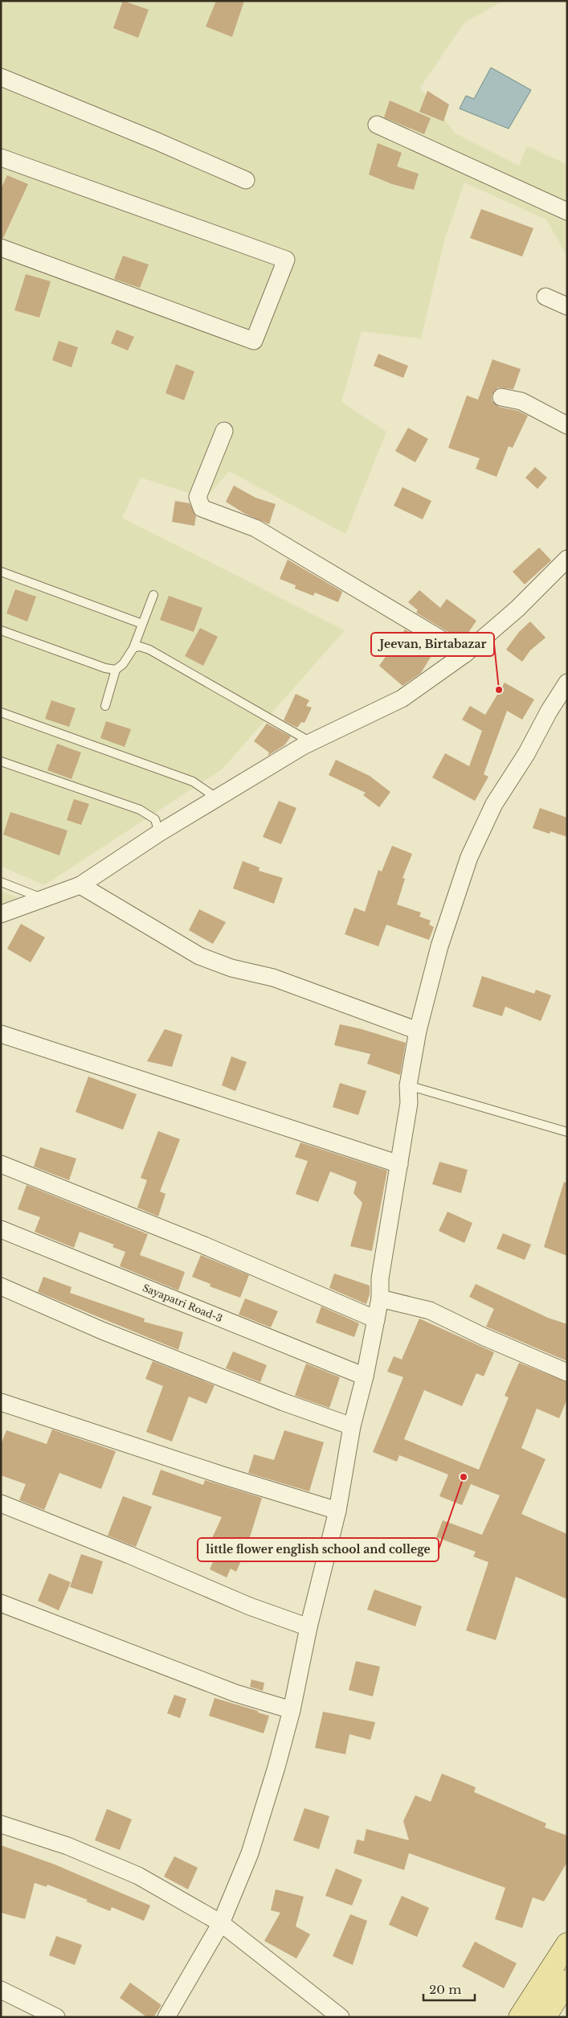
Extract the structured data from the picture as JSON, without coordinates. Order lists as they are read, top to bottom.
{
  "streets": {
    "street": ["Sayapatri Road-3"]
  },
  "places": ["Jeevan, Birtabazar", "little flower english school and college"],
  "scale_bar": "20 m"
}
